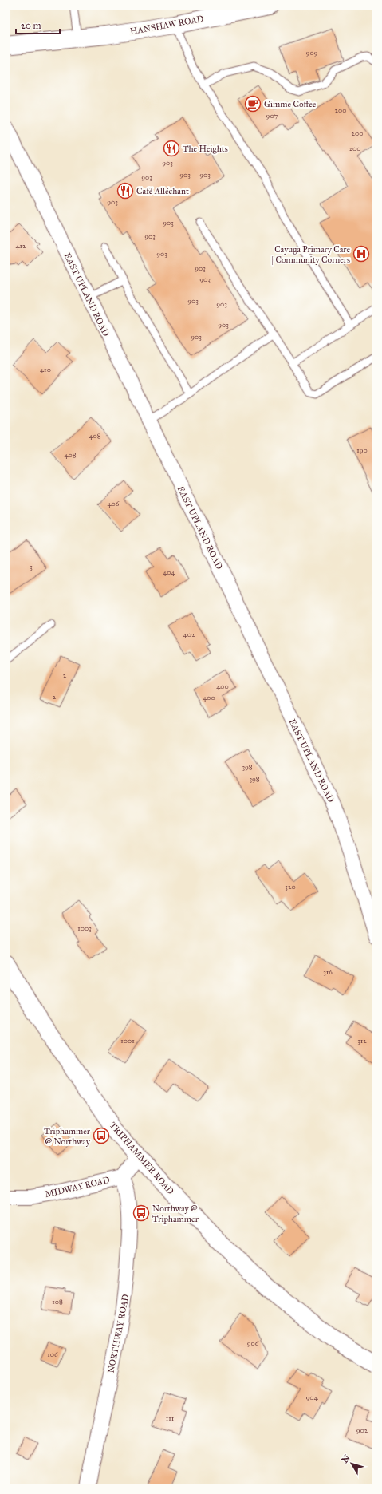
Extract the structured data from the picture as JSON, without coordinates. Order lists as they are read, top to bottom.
{
  "streets": {
    "street": [
      "HANSHAW ROAD",
      "EAST UPLAND ROAD",
      "TRIPHAMMER ROAD",
      "MIDWAY ROAD",
      "NORTHWAY ROAD"
    ]
  },
  "crossings": [
    ["TRIPHAMMER ROAD", "MIDWAY ROAD"],
    ["MIDWAY ROAD", "NORTHWAY ROAD"]
  ],
  "places": {
    "cafe": ["Gimme Coffee"],
    "restaurant": ["The Heights", "Café Alléchant"],
    "hospital": ["Cayuga Primary Care | Community Corners"],
    "bus stop": ["Triphammer @ Northway", "Northway @ Triphammer"]
  },
  "house_numbers": [
    "909",
    "200",
    "907",
    "200",
    "200",
    "903",
    "903",
    "903",
    "903",
    "903",
    "903",
    "903",
    "412",
    "903",
    "903",
    "903",
    "903",
    "903",
    "903",
    "903",
    "410",
    "408",
    "190",
    "408",
    "406",
    "3",
    "404",
    "402",
    "2",
    "400",
    "2",
    "400",
    "398",
    "398",
    "320",
    "1003",
    "316",
    "1001",
    "312",
    "108",
    "906",
    "106",
    "904",
    "111",
    "902"
  ],
  "scale_bar": "20 m",
  "north": "top left"
}
